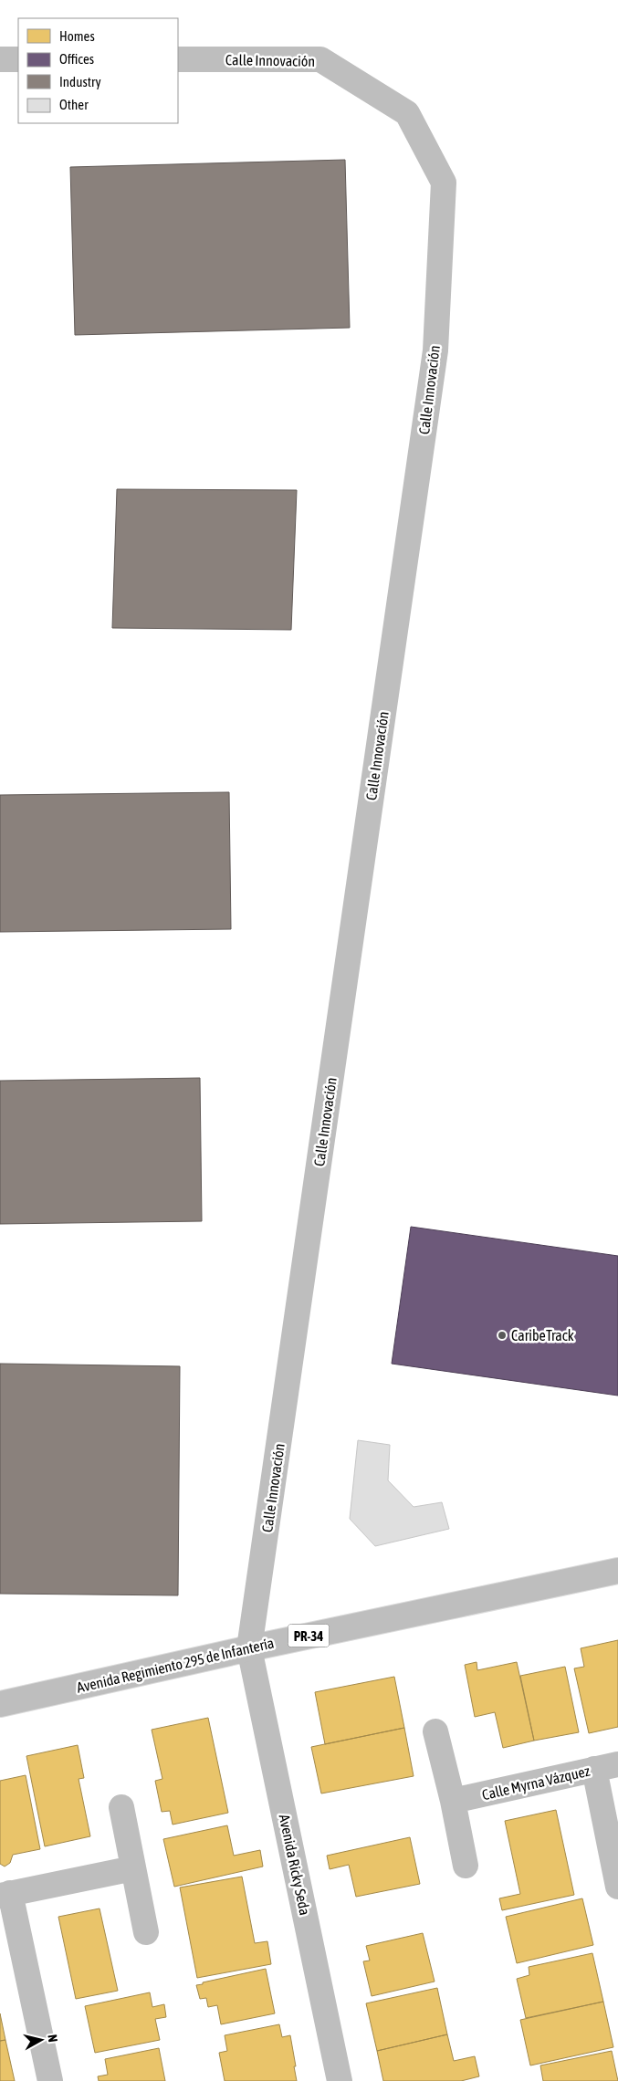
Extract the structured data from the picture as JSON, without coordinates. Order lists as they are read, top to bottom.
{
  "streets": {
    "street": [
      "Calle Innovación",
      "PR-34",
      "Avenida Regimiento 295 de Infantería",
      "Calle Myrna Vázquez",
      "Avenida Ricky Seda"
    ]
  },
  "crossings": [
    ["Calle Innovación", "Avenida Regimiento 295 de Infantería"],
    ["Calle Innovación", "Avenida Ricky Seda"],
    ["Avenida Regimiento 295 de Infantería", "Avenida Ricky Seda"]
  ],
  "places": ["CaribeTrack"],
  "legend": [
    "Homes",
    "Offices",
    "Industry",
    "Other"
  ],
  "north": "right"
}
